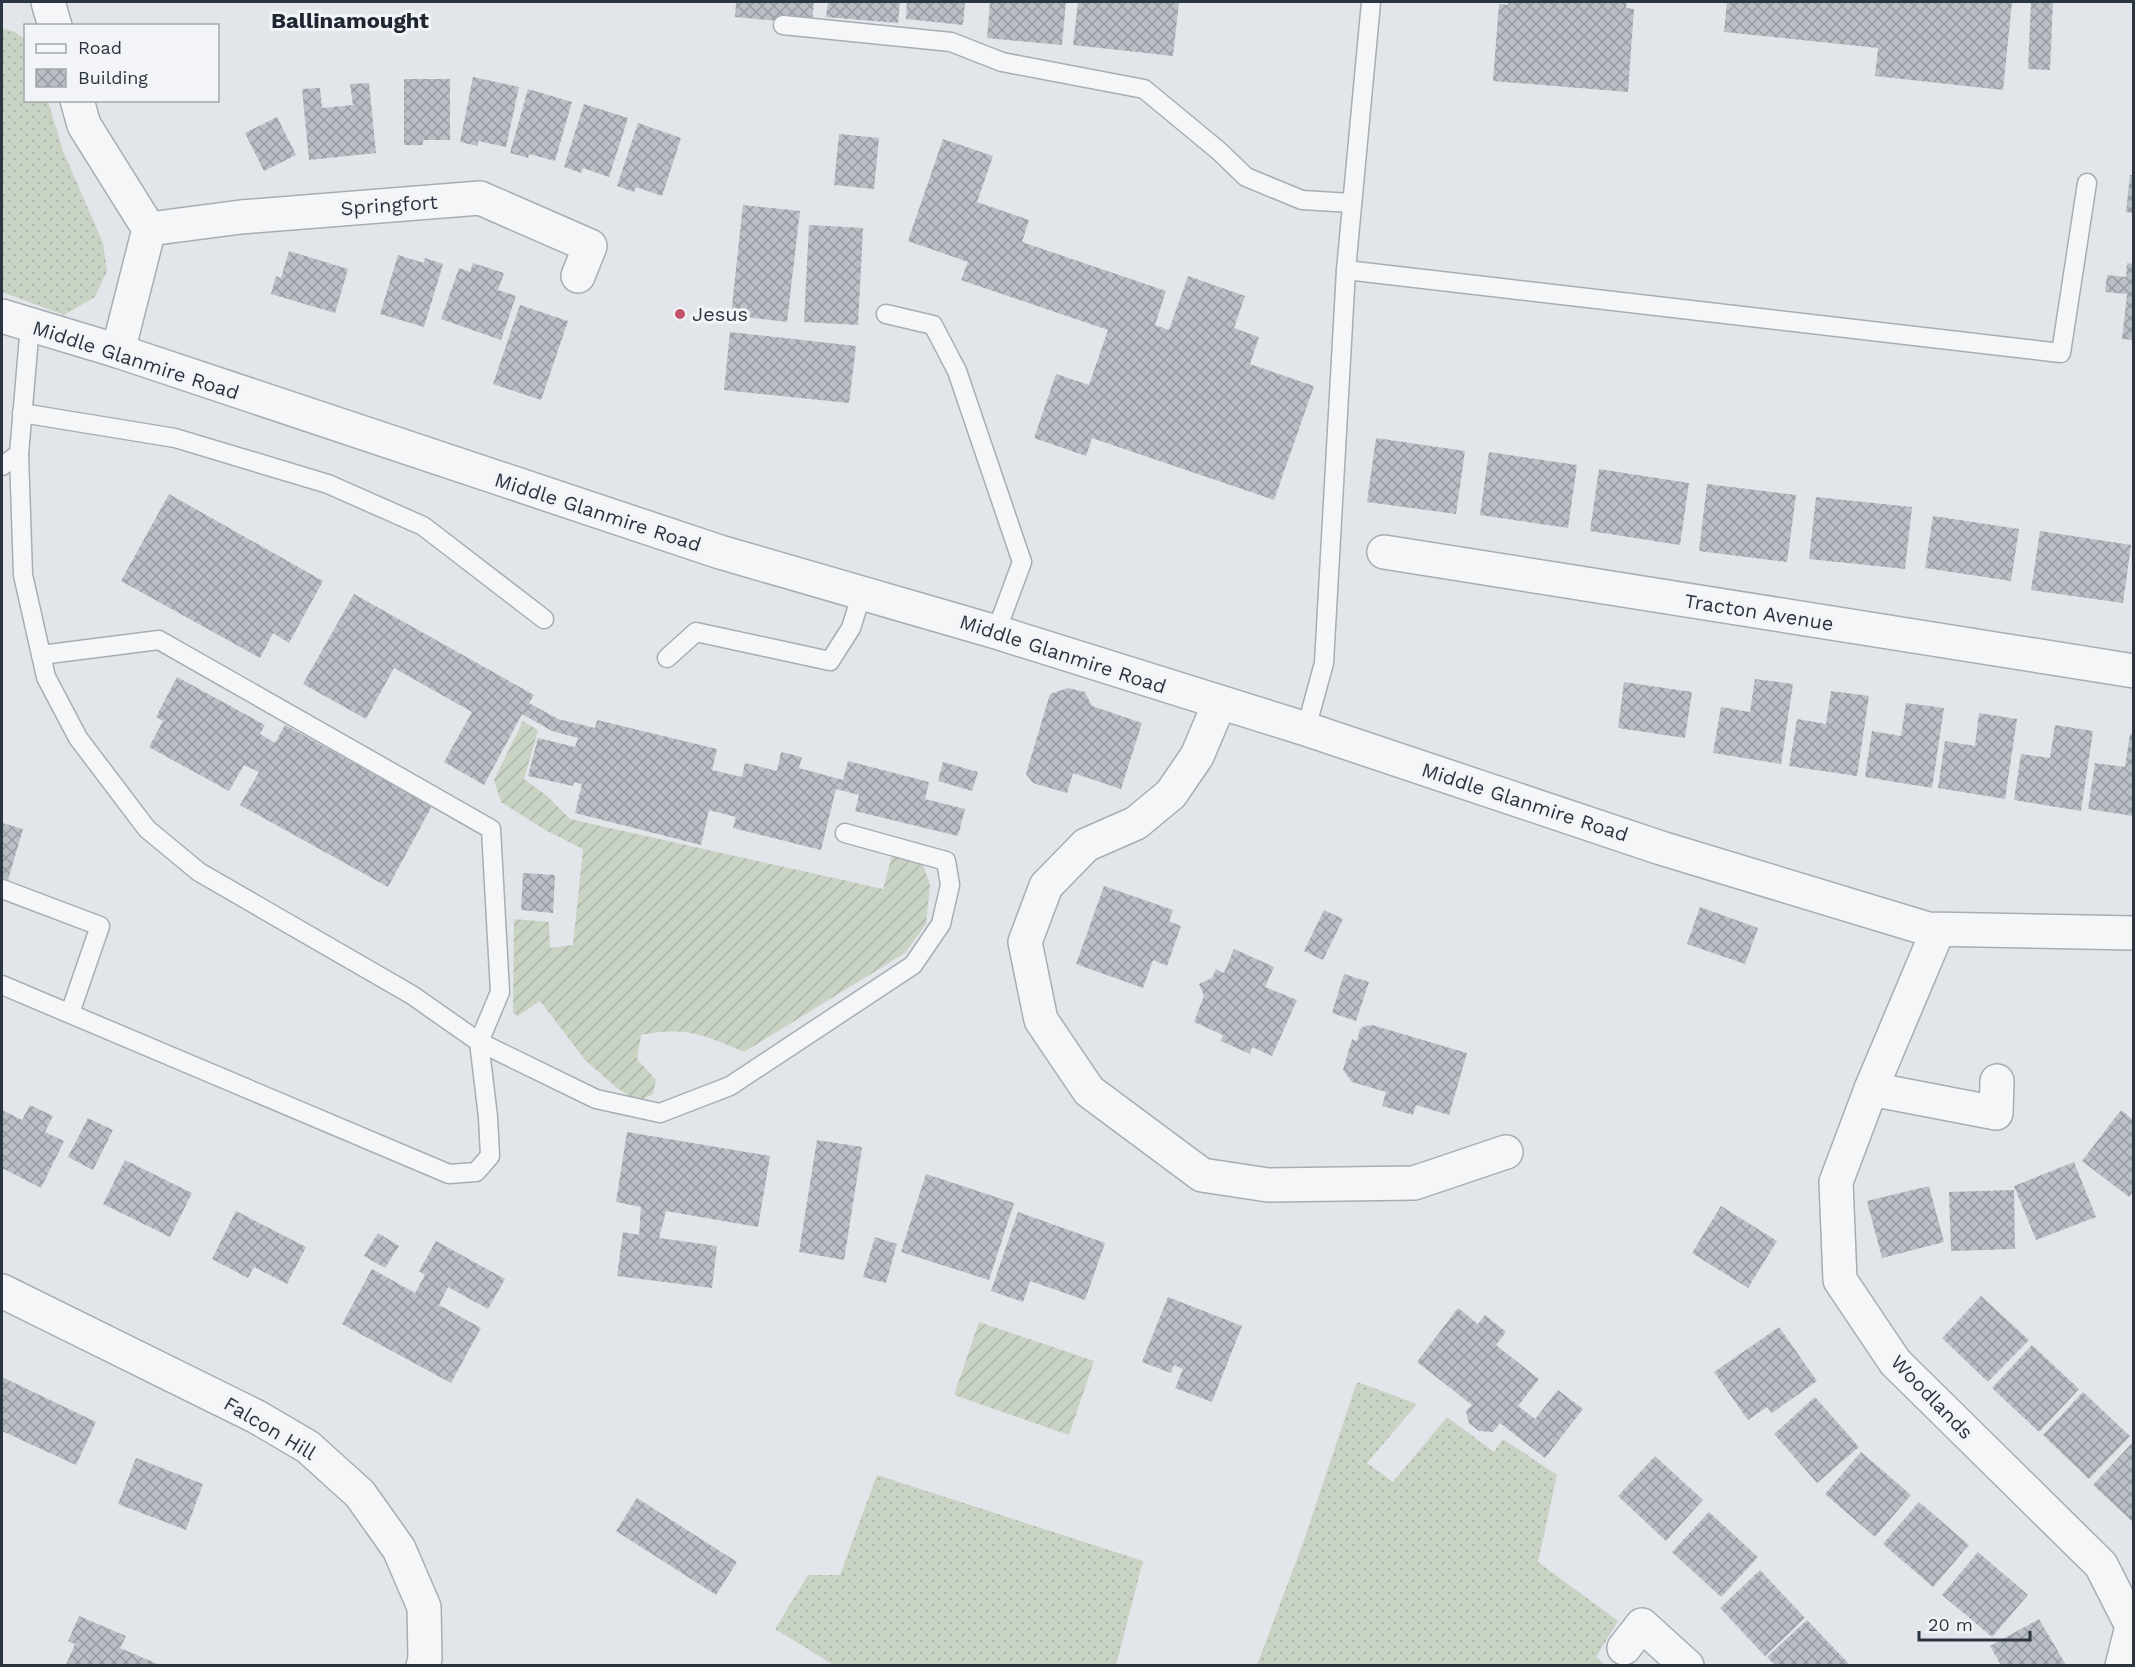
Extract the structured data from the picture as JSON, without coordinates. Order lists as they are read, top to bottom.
{
  "streets": {
    "street": [
      "Springfort",
      "Middle Glanmire Road",
      "Tracton Avenue",
      "Woodlands",
      "Falcon Hill"
    ]
  },
  "crossings": [
    ["Middle Glanmire Road", "Woodlands"]
  ],
  "districts": ["Ballinamought"],
  "places": ["Jesus"],
  "legend": ["Road", "Building"],
  "scale_bar": "20 m"
}
